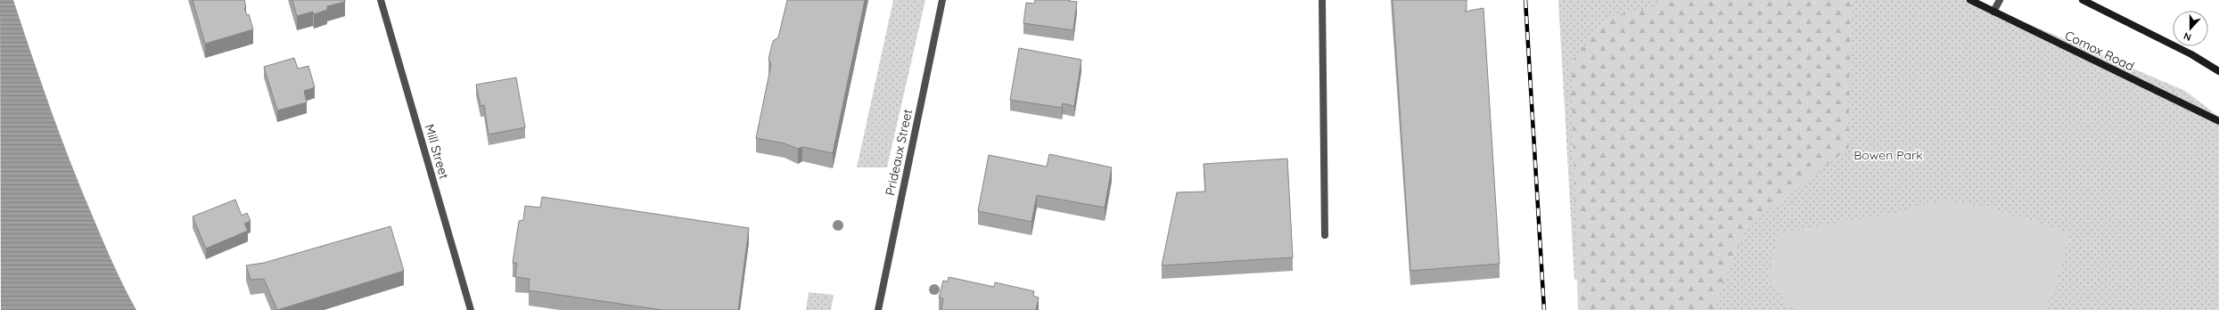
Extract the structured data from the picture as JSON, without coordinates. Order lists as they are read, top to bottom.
{
  "streets": {
    "main road": ["Comox Road"],
    "street": ["Mill Street", "Prideaux Street"]
  },
  "parks": ["Bowen Park"],
  "north": "bottom"
}
